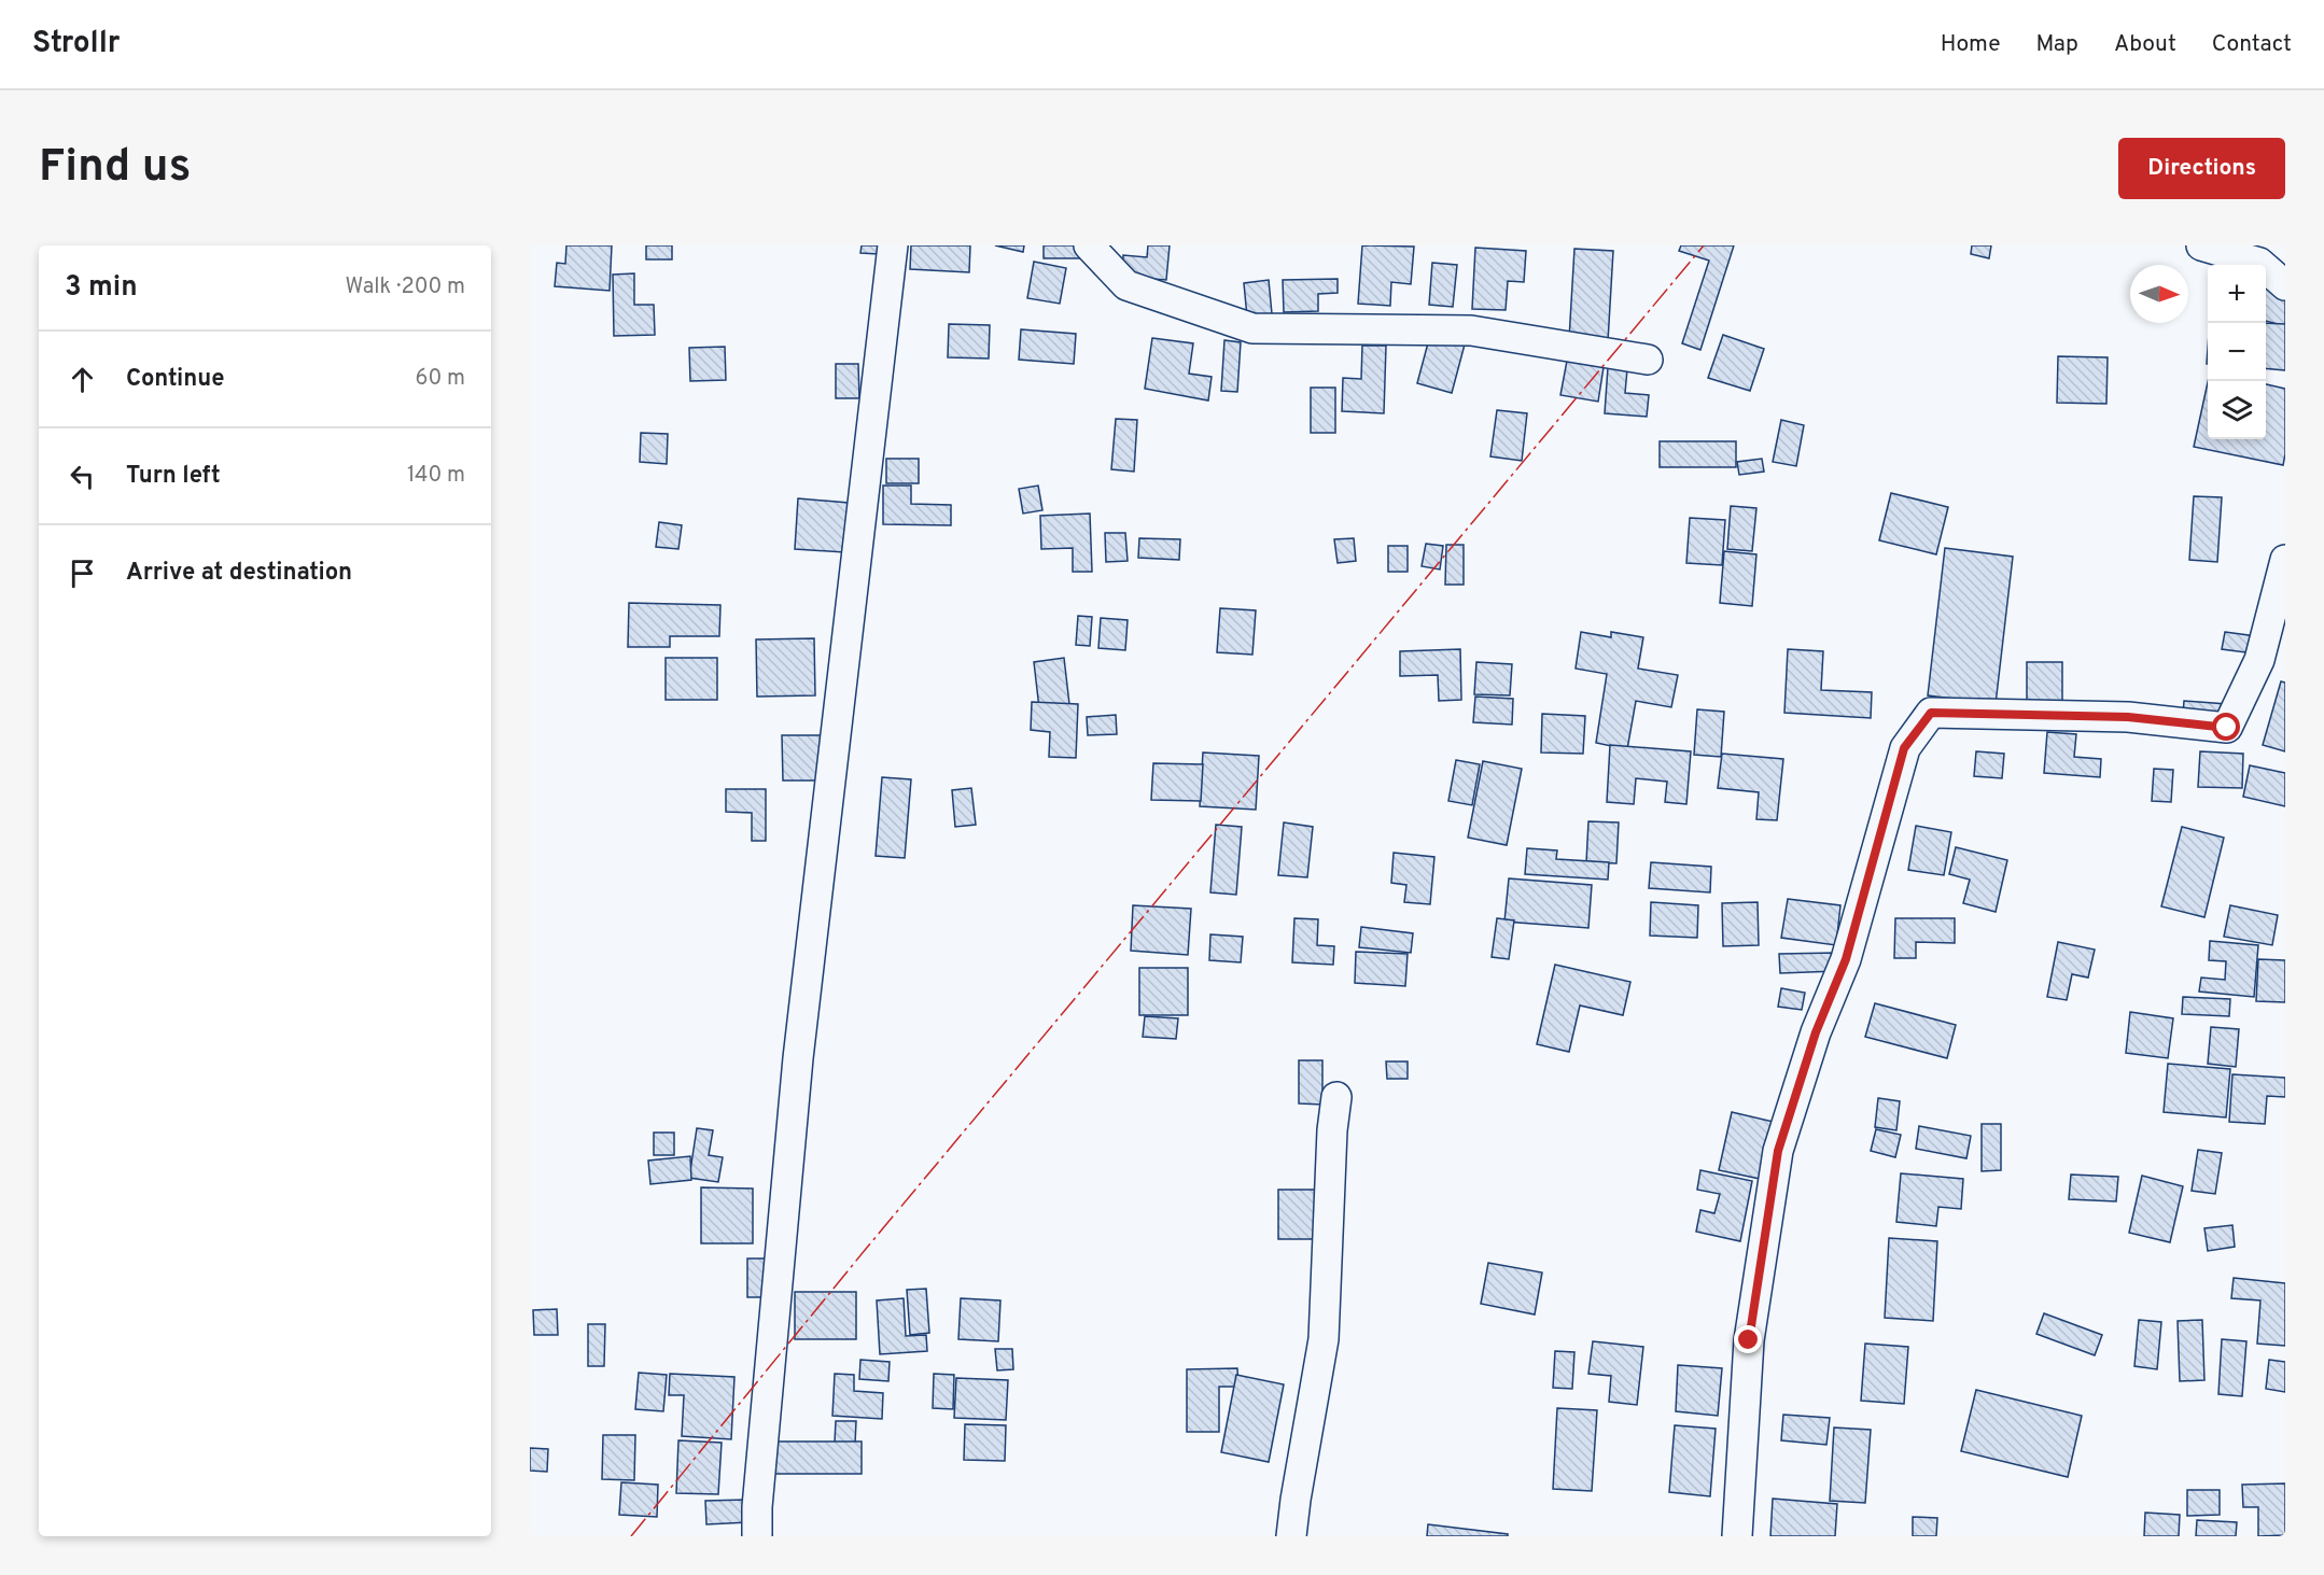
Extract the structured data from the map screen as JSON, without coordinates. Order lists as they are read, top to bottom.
{
  "north": "right",
  "page": {
    "header": "Strollr",
    "nav": [
      "Home",
      "Map",
      "About",
      "Contact"
    ],
    "buttons": "Directions",
    "title": "Find us",
    "heading": ["3 min", "Walk · 200 m"],
    "map_buttons": ["+", "−"],
    "list": [
      ["Continue", "60 m"],
      ["Turn left", "140 m"],
      "Arrive at destination"
    ]
  }
}
